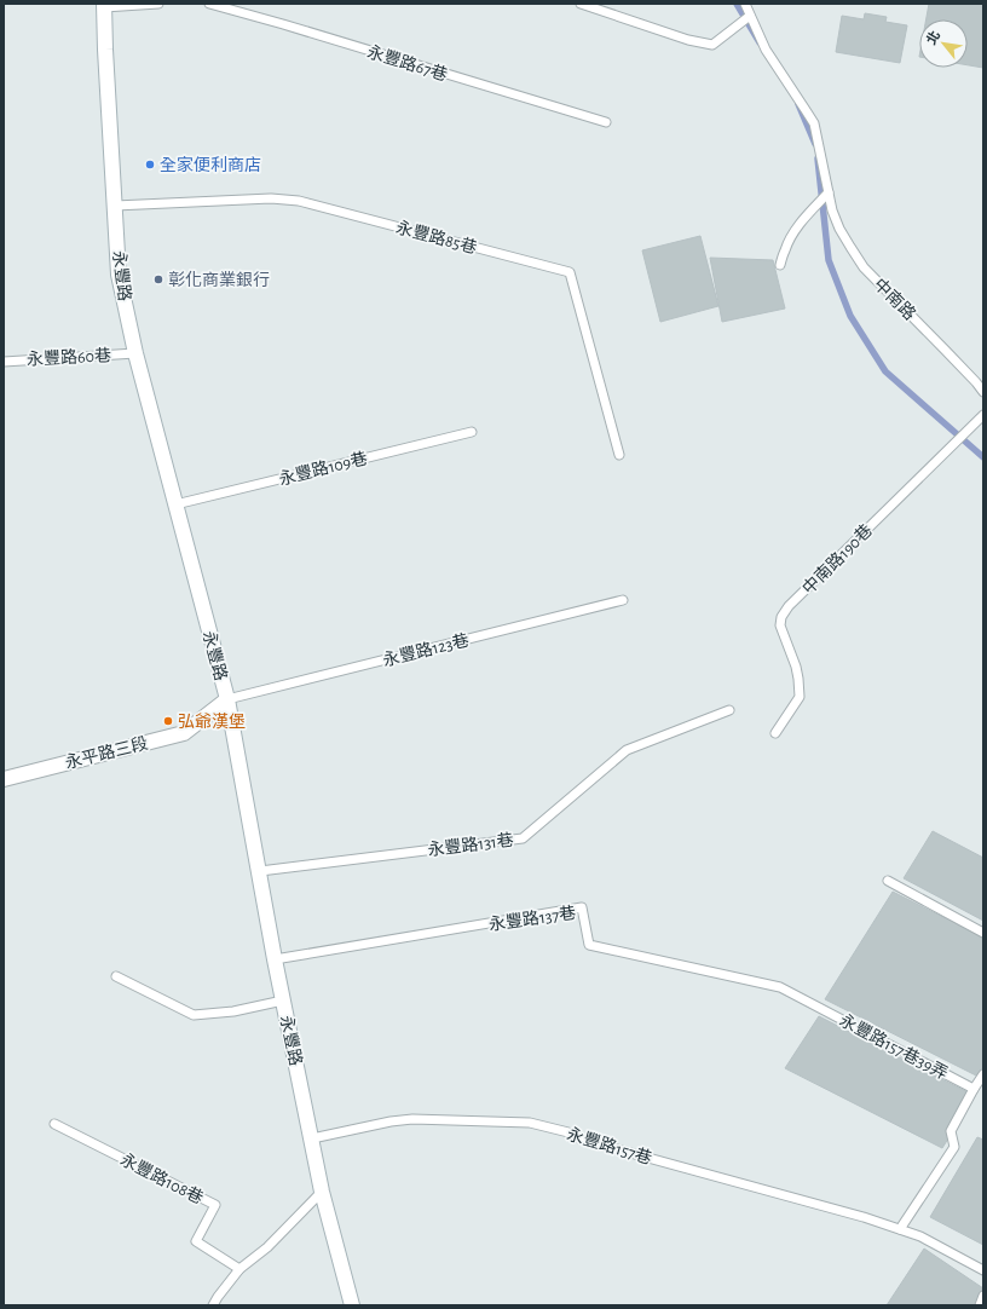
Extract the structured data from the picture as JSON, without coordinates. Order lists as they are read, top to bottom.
{
  "streets": {
    "street": ["永豐路", "永平路三段"],
    "lane": [
      "永豐路67巷",
      "永豐路85巷",
      "中南路",
      "永豐路60巷",
      "永豐路109巷",
      "中南路190巷",
      "永豐路123巷",
      "永豐路131巷",
      "永豐路137巷",
      "永豐路157巷39弄",
      "永豐路157巷",
      "永豐路108巷"
    ]
  },
  "crossings": [
    ["永豐路85巷", "永豐路"],
    ["永豐路", "永豐路60巷"],
    ["永豐路", "永豐路109巷"],
    ["永豐路", "永豐路123巷"],
    ["永豐路", "永平路三段"],
    ["永豐路", "永豐路131巷"],
    ["永豐路", "永豐路137巷"],
    ["永豐路", "永豐路157巷"],
    ["永豐路123巷", "永平路三段"],
    ["永豐路137巷", "永豐路157巷39弄"]
  ],
  "places": ["全家便利商店", "彰化商業銀行", "弘爺漢堡"],
  "north": "top left"
}
